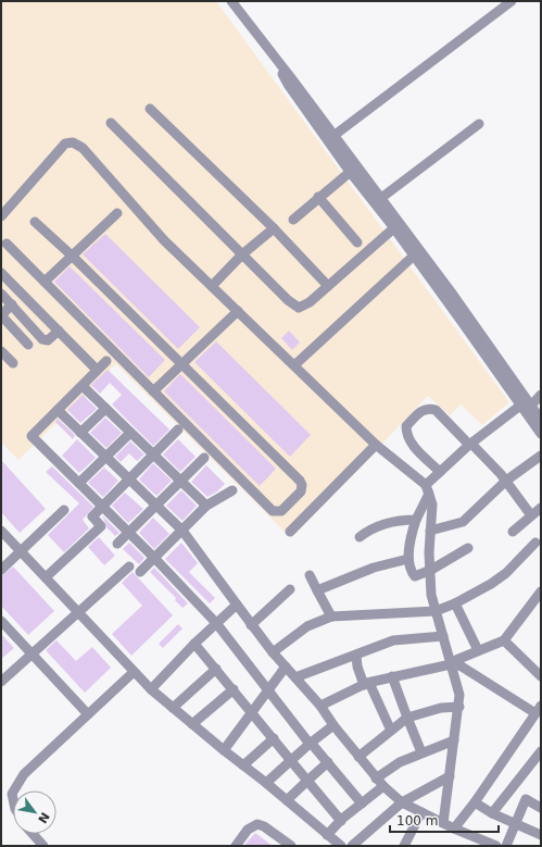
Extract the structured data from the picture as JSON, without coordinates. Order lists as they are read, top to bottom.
{
  "scale_bar": "100 m",
  "north": "bottom right"
}
